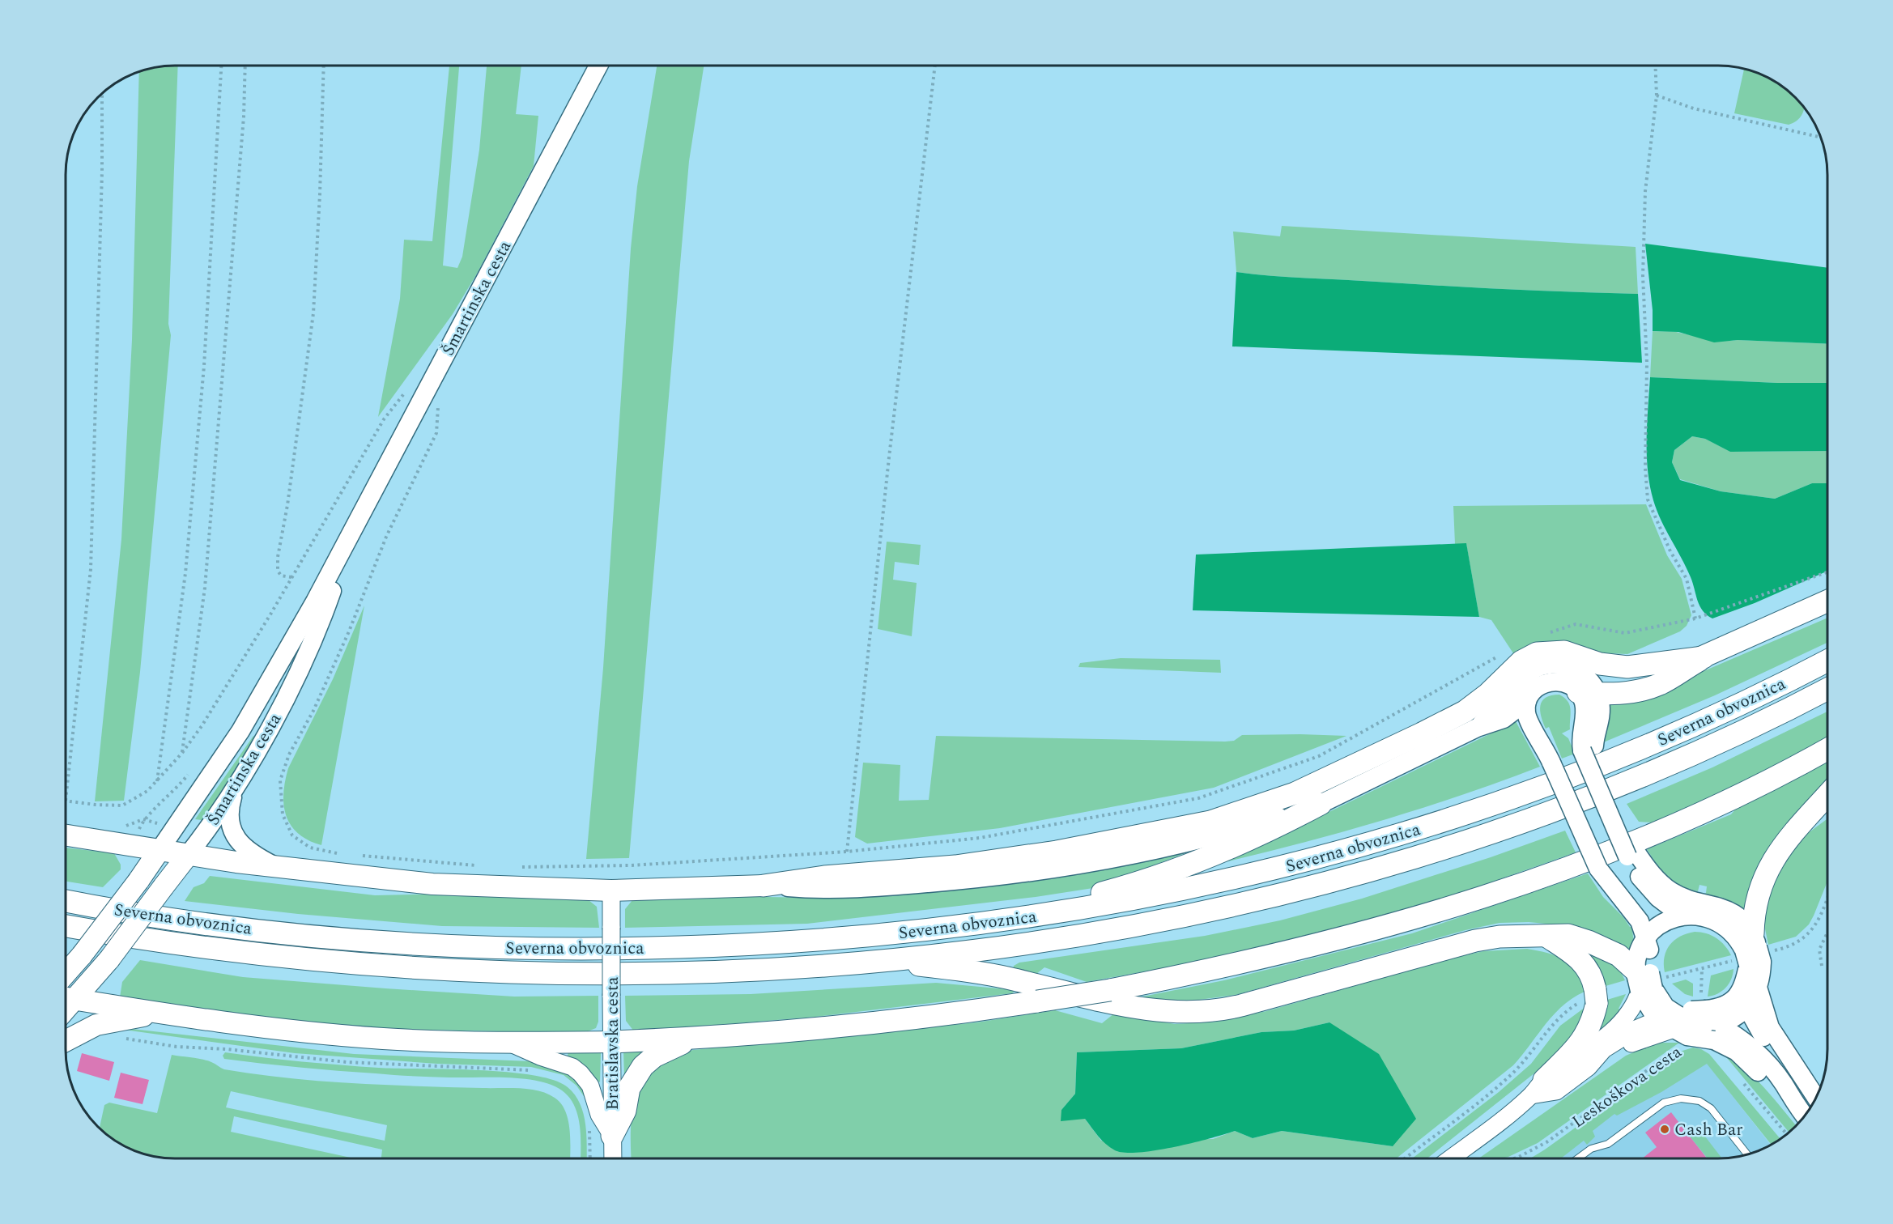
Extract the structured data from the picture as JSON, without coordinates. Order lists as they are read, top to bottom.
{
  "streets": {
    "highway": ["Severna obvoznica"],
    "main road": ["Šmartinska cesta"],
    "street": ["Bratislavska cesta"],
    "path": ["Leskoškova cesta"]
  },
  "places": ["Cash Bar"]
}
